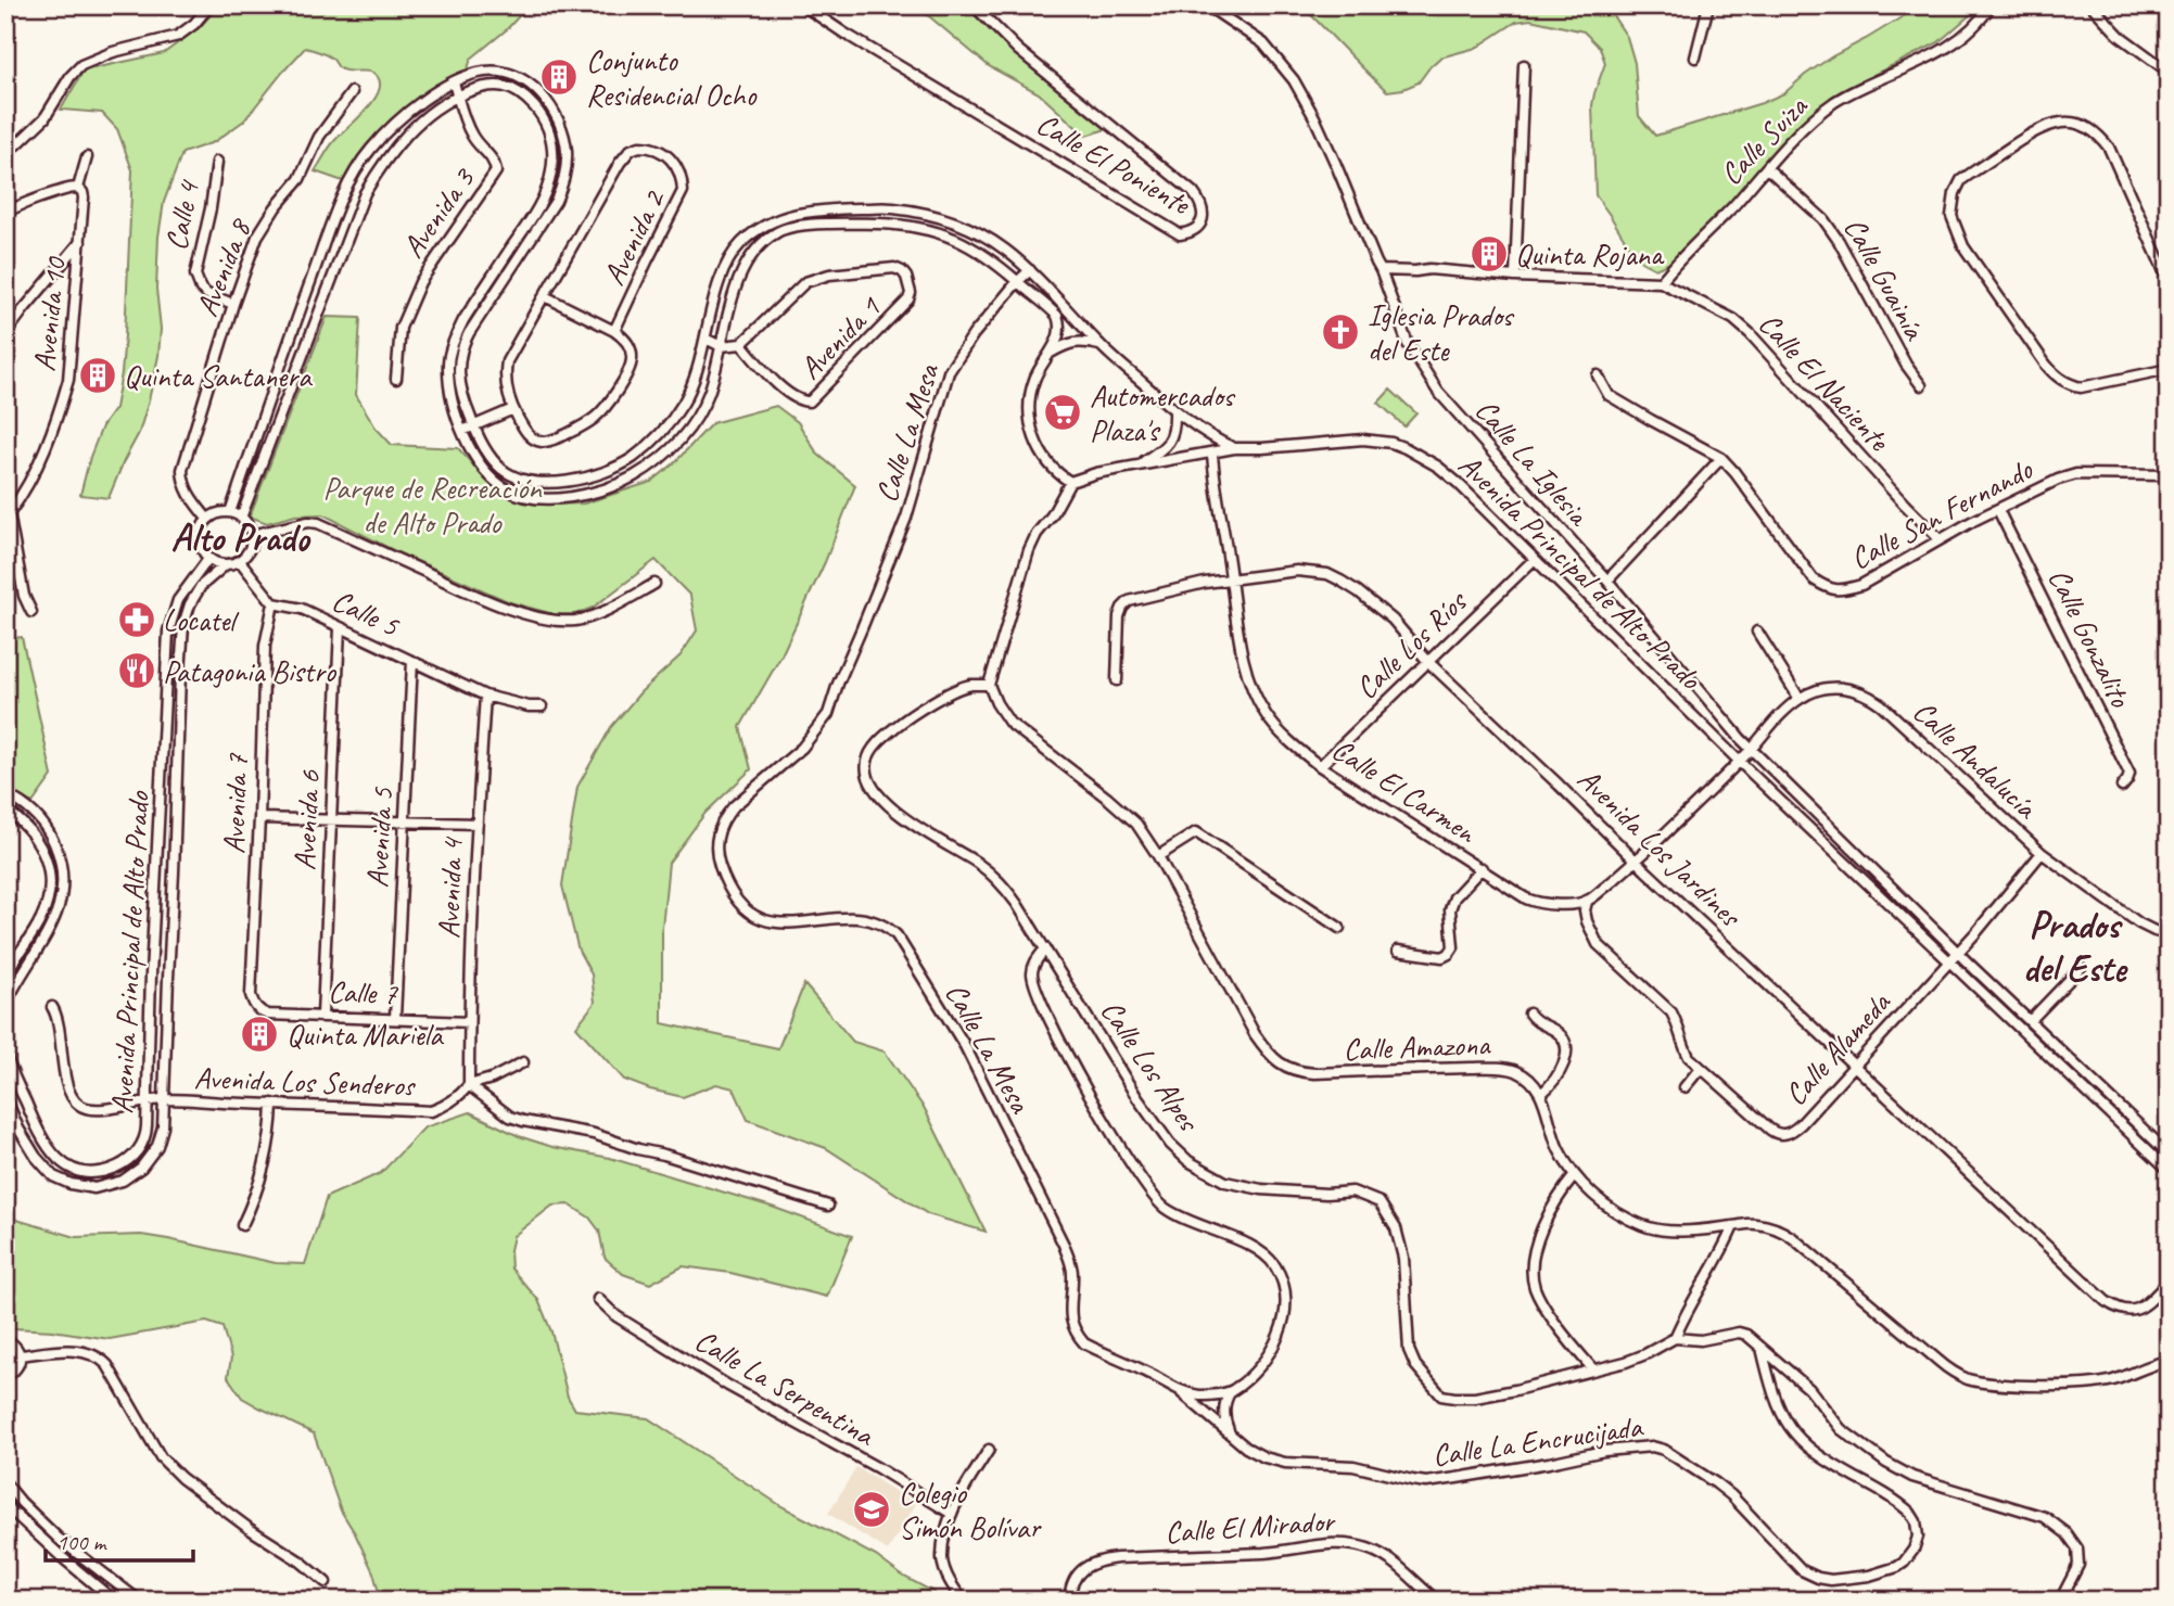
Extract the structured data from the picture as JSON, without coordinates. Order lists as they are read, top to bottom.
{
  "streets": {
    "street": [
      "Calle Suiza",
      "Calle El Poniente",
      "Avenida 3",
      "Calle 4",
      "Avenida 2",
      "Avenida 8",
      "Calle Guainía",
      "Avenida 10",
      "Avenida 1",
      "Calle El Naciente",
      "Calle La Mesa",
      "Calle La Iglesia",
      "Calle San Fernando",
      "Avenida Principal de Alto Prado",
      "Calle 5",
      "Calle Gonzalito",
      "Calle Los Ríos",
      "Calle Andalucía",
      "Calle El Carmen",
      "Avenida 7",
      "Avenida 6",
      "Avenida 5",
      "Avenida Los Jardines",
      "Avenida 4",
      "Calle 7",
      "Calle Amazona",
      "Calle Alameda",
      "Calle Los Alpes",
      "Avenida Los Senderos",
      "Calle La Serpentina",
      "Calle La Encrucijada",
      "Calle El Mirador"
    ]
  },
  "crossings": [
    ["Calle Suiza", "Calle Guainía"],
    ["Calle Suiza", "Calle El Naciente"],
    ["Avenida 3", "Avenida Principal de Alto Prado"],
    ["Calle 4", "Avenida 8"],
    ["Avenida 8", "Avenida Principal de Alto Prado"],
    ["Calle El Naciente", "Calle La Iglesia"],
    ["Calle El Naciente", "Calle San Fernando"],
    ["Calle La Mesa", "Avenida Principal de Alto Prado"],
    ["Calle La Mesa", "Calle La Encrucijada"],
    ["Calle La Iglesia", "Calle Andalucía"],
    ["Calle La Iglesia", "Calle Alameda"],
    ["Calle San Fernando", "Calle Gonzalito"],
    ["Avenida Principal de Alto Prado", "Calle Los Ríos"],
    ["Avenida Principal de Alto Prado", "Calle Andalucía"],
    ["Avenida Principal de Alto Prado", "Calle El Carmen"],
    ["Avenida Principal de Alto Prado", "Calle Alameda"],
    ["Avenida Principal de Alto Prado", "Avenida Los Senderos"],
    ["Calle 5", "Avenida 7"],
    ["Calle 5", "Avenida 6"],
    ["Calle 5", "Avenida 5"],
    ["Calle 5", "Avenida 4"],
    ["Calle Los Ríos", "Calle El Carmen"],
    ["Calle Los Ríos", "Avenida Los Jardines"],
    ["Calle Andalucía", "Calle Alameda"],
    ["Calle El Carmen", "Avenida Los Jardines"],
    ["Calle El Carmen", "Calle Alameda"],
    ["Avenida 7", "Calle 7"],
    ["Avenida 6", "Calle 7"],
    ["Avenida 5", "Calle 7"],
    ["Avenida Los Jardines", "Calle Alameda"],
    ["Avenida 4", "Calle 7"],
    ["Avenida 4", "Avenida Los Senderos"],
    ["Calle Amazona", "Calle Los Alpes"]
  ],
  "districts": ["Alto Prado", "Prados del Este"],
  "parks": ["Parque de Recreación de Alto Prado"],
  "places": {
    "building": [
      "Conjunto Residencial Ocho",
      "Quinta Rojana",
      "Quinta Santanera",
      "Quinta Mariela"
    ],
    "church": ["Iglesia Prados del Este"],
    "supermarket": ["Automercados Plaza's"],
    "pharmacy": ["Locatel"],
    "restaurant": ["Patagonia Bistro"],
    "school or university": ["Colegio Simón Bolívar"]
  },
  "scale_bar": "100 m"
}
